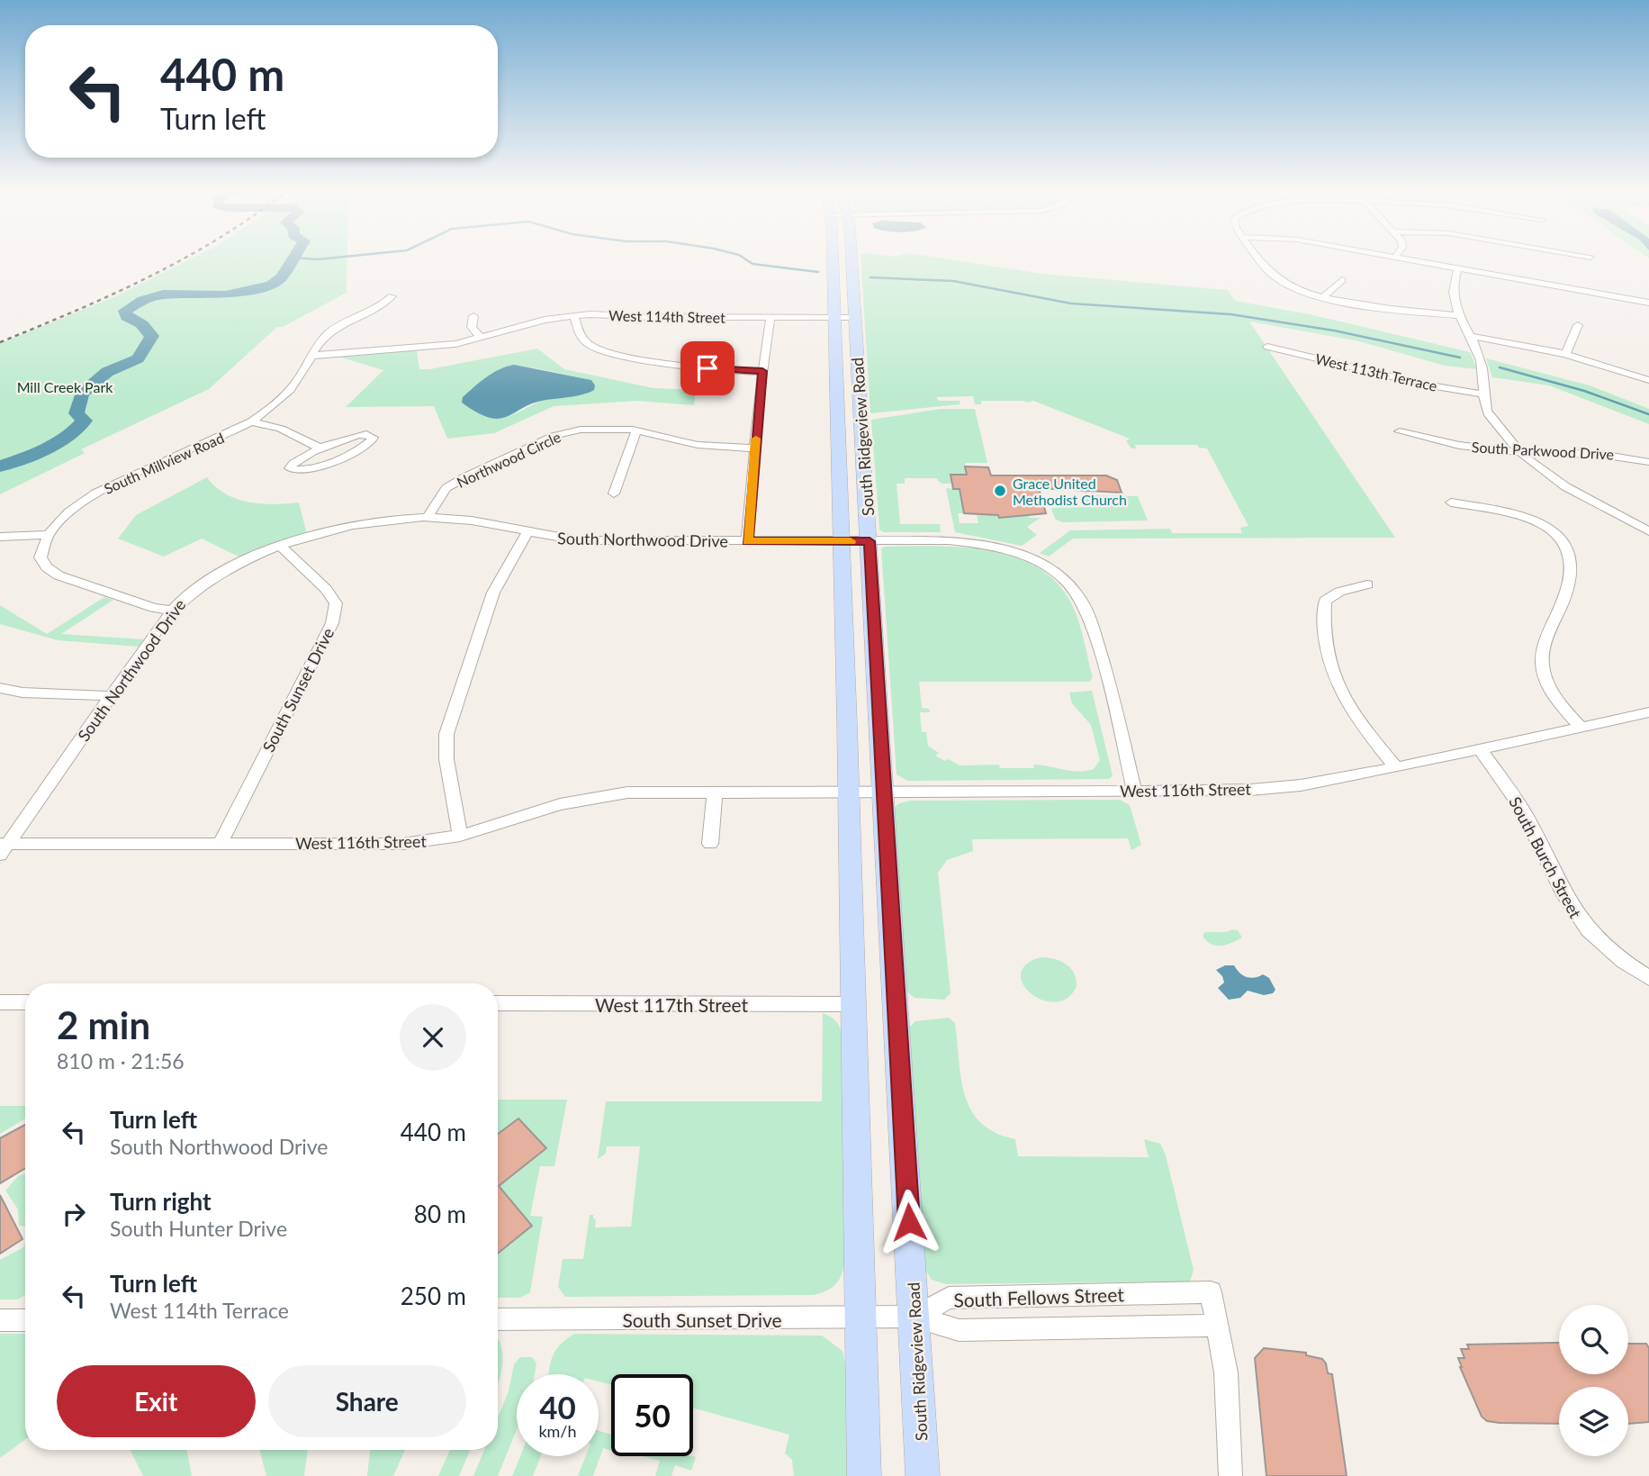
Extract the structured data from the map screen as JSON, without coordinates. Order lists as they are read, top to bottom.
{
  "streets": {
    "main road": ["South Ridgeview Road"],
    "street": [
      "West 114th Street",
      "West 113th Terrace",
      "South Parkwood Drive",
      "Northwood Circle",
      "South Millview Road",
      "South Northwood Drive",
      "South Sunset Drive",
      "West 116th Street",
      "South Burch Street",
      "West 117th Street",
      "South Fellows Street"
    ]
  },
  "crossings": [
    ["West 114th Street", "South Ridgeview Road"],
    ["West 114th Street", "South Millview Road"],
    ["South Ridgeview Road", "South Northwood Drive"],
    ["South Ridgeview Road", "South Sunset Drive"],
    ["South Ridgeview Road", "West 116th Street"],
    ["South Ridgeview Road", "West 117th Street"],
    ["South Ridgeview Road", "South Fellows Street"],
    ["Northwood Circle", "South Northwood Drive"],
    ["South Northwood Drive", "South Sunset Drive"],
    ["South Northwood Drive", "West 116th Street"],
    ["South Sunset Drive", "West 116th Street"],
    ["South Sunset Drive", "South Fellows Street"],
    ["West 116th Street", "South Burch Street"]
  ],
  "parks": ["Mill Creek Park"],
  "places": ["Grace United Methodist Church"],
  "page": {
    "turn": ["440 m", "Turn left"],
    "heading": ["2 min", "810 m · 21:56"],
    "list": [
      {
        "name": "Turn left",
        "note": "South Northwood Drive",
        "value": "440 m"
      },
      {
        "name": "Turn right",
        "note": "South Hunter Drive",
        "value": "80 m"
      },
      {
        "name": "Turn left",
        "note": "West 114th Terrace",
        "value": "250 m"
      }
    ],
    "buttons": ["Exit", "Share"],
    "speed": "40 km/h",
    "limit": "50"
  }
}
